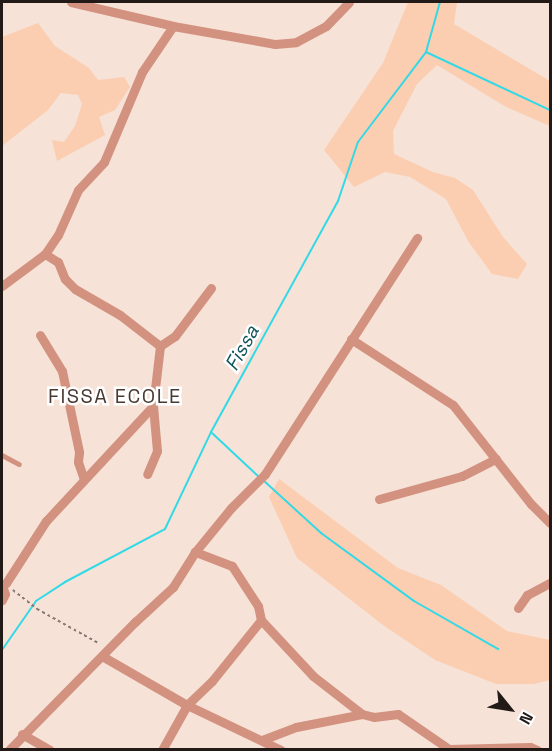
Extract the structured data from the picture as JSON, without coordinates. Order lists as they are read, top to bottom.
{
  "districts": ["FISSA ECOLE"],
  "water": ["Fissa"],
  "north": "bottom right"
}
